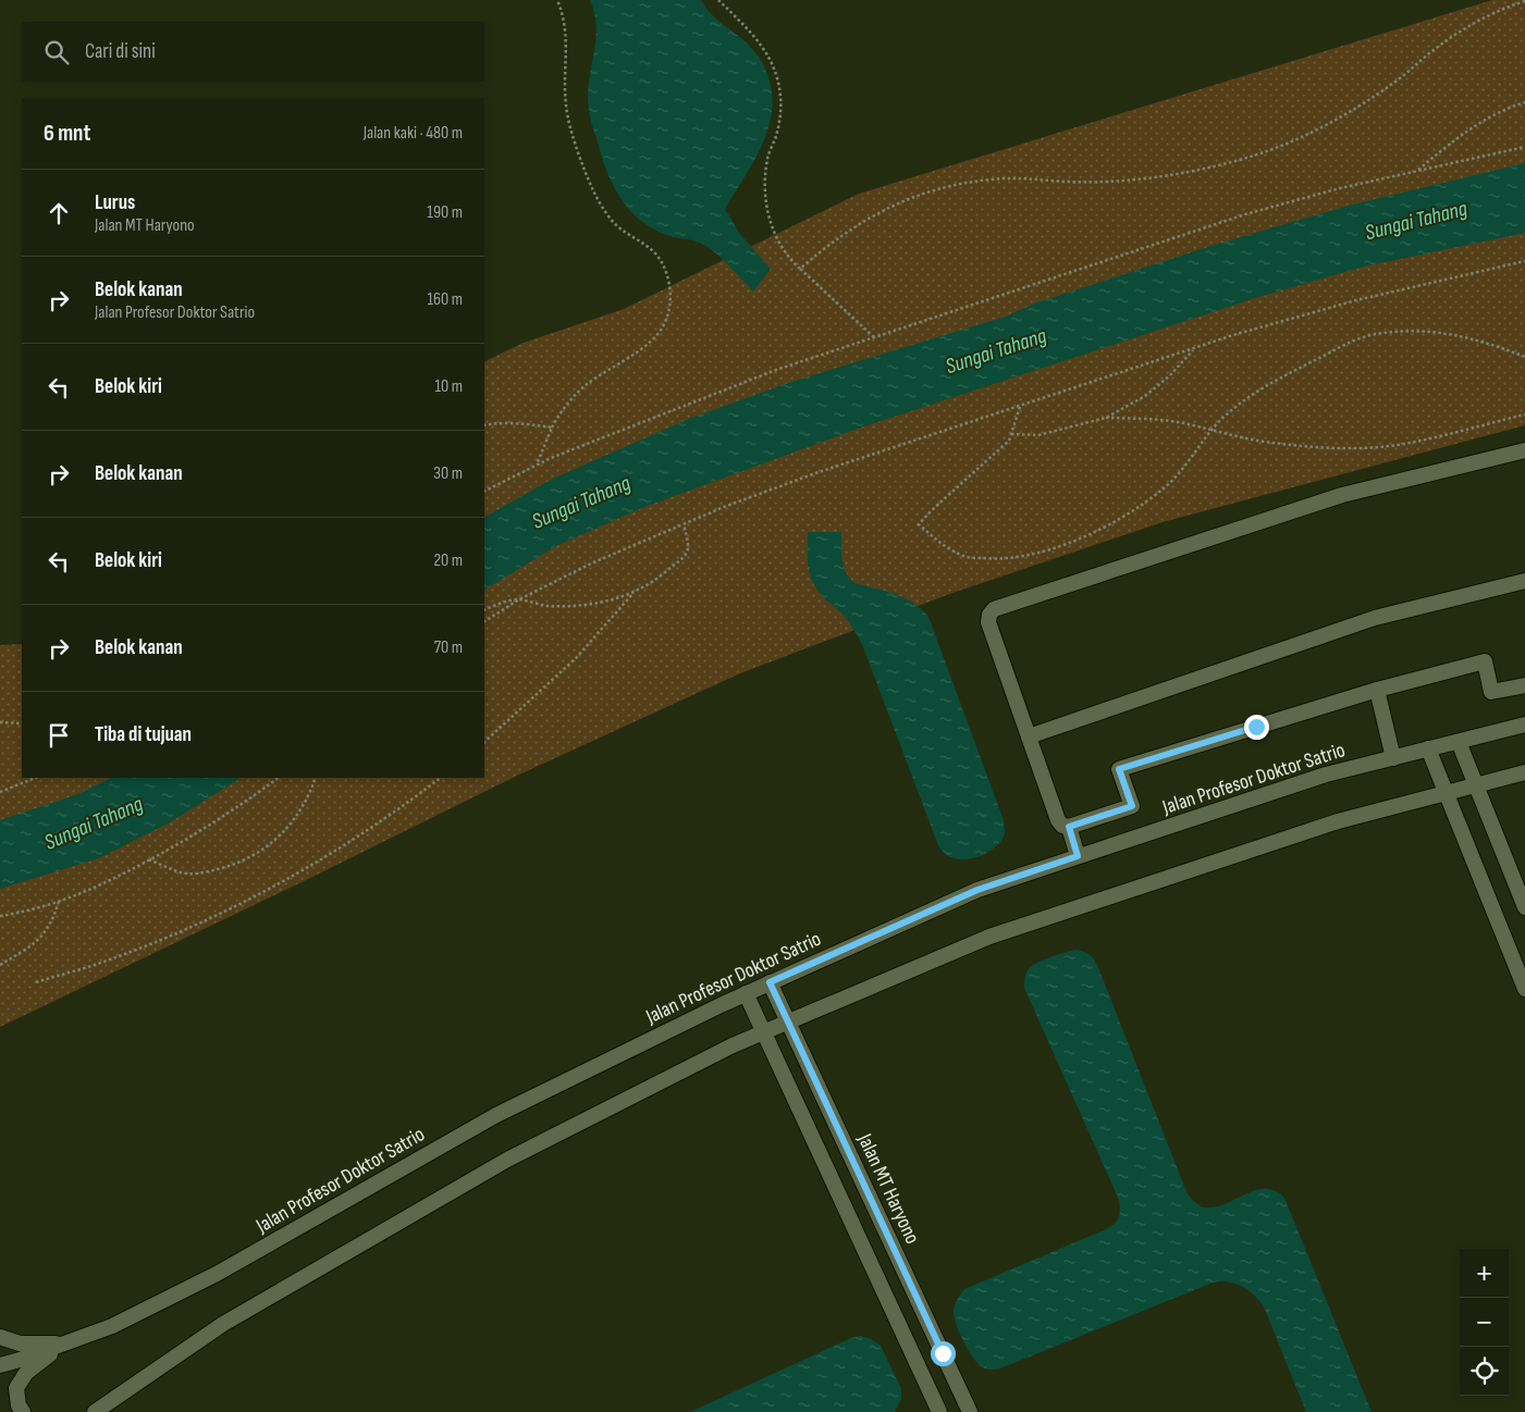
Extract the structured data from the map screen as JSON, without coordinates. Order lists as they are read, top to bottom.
{
  "streets": {
    "street": ["Jalan Profesor Doktor Satrio", "Jalan MT Haryono"]
  },
  "crossings": [
    ["Jalan Profesor Doktor Satrio", "Jalan MT Haryono"]
  ],
  "water": ["Sungai Tahang"],
  "page": {
    "search": "Cari di sini",
    "heading": ["6 mnt", "Jalan kaki · 480 m"],
    "list": [
      ["Lurus", "Jalan MT Haryono", "190 m"],
      ["Belok kanan", "Jalan Profesor Doktor Satrio", "160 m"],
      ["Belok kiri", "10 m"],
      ["Belok kanan", "30 m"],
      ["Belok kiri", "20 m"],
      ["Belok kanan", "70 m"],
      "Tiba di tujuan"
    ],
    "map_buttons": ["+", "−"]
  }
}
